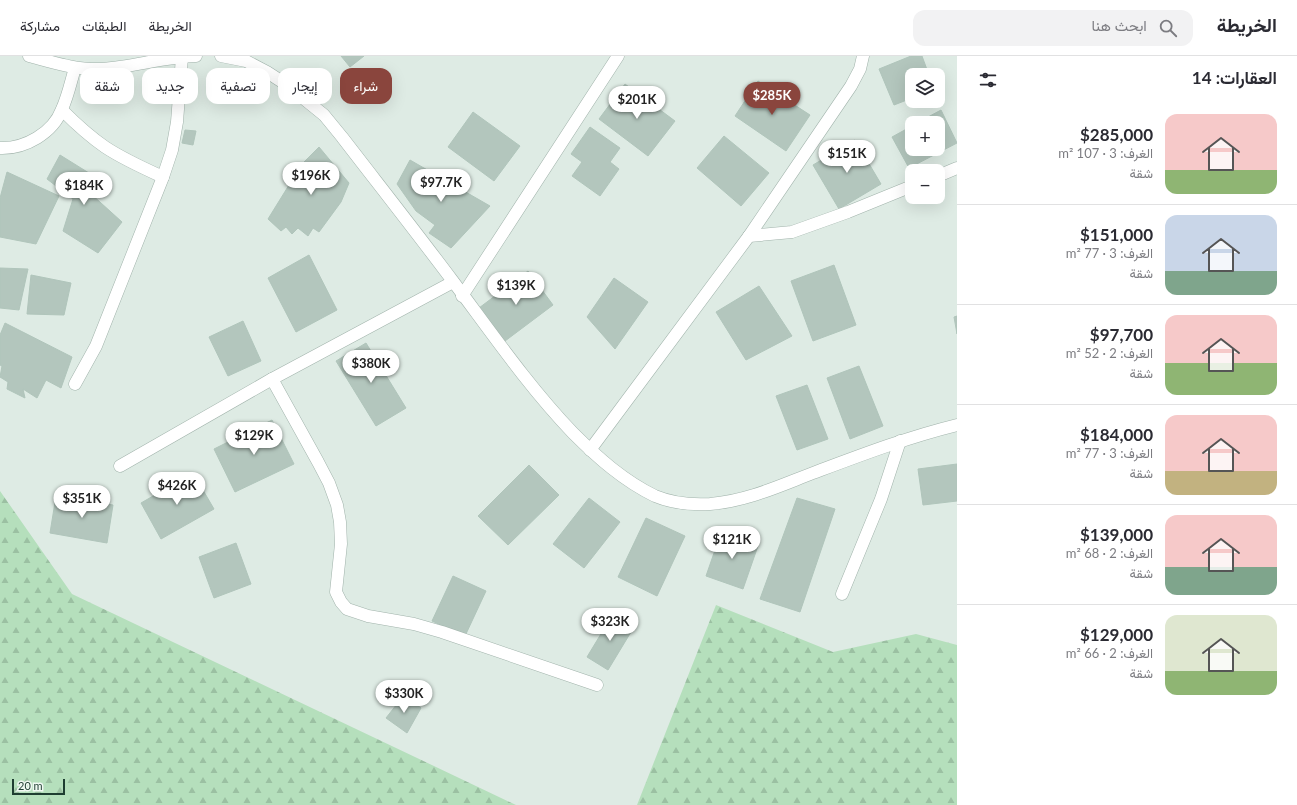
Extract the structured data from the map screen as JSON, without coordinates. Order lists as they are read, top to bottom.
{
  "scale_bar": "20 m",
  "page": {
    "header": "الخريطة",
    "search": "ابحث هنا",
    "nav": ["الخريطة", "الطبقات", "مشاركة"],
    "heading": "العقارات: 14",
    "map_buttons": ["+", "−"],
    "chip": [
      "شراء",
      "إيجار",
      "تصفية",
      "جديد",
      "شقة"
    ],
    "price": [
      "$285K",
      "$201K",
      "$151K",
      "$196K",
      "$97.7K",
      "$184K",
      "$139K",
      "$380K",
      "$129K",
      "$426K",
      "$351K",
      "$121K",
      "$323K",
      "$330K"
    ],
    "list": [
      {
        "name": "$285,000",
        "note": "الغرف: 3 · 107 m² · شقة"
      },
      {
        "name": "$151,000",
        "note": "الغرف: 3 · 77 m² · شقة"
      },
      {
        "name": "$97,700",
        "note": "الغرف: 2 · 52 m² · شقة"
      },
      {
        "name": "$184,000",
        "note": "الغرف: 3 · 77 m² · شقة"
      },
      {
        "name": "$139,000",
        "note": "الغرف: 2 · 68 m² · شقة"
      },
      {
        "name": "$129,000",
        "note": "الغرف: 2 · 66 m² · شقة"
      }
    ],
    "scale": "20 m"
  }
}
